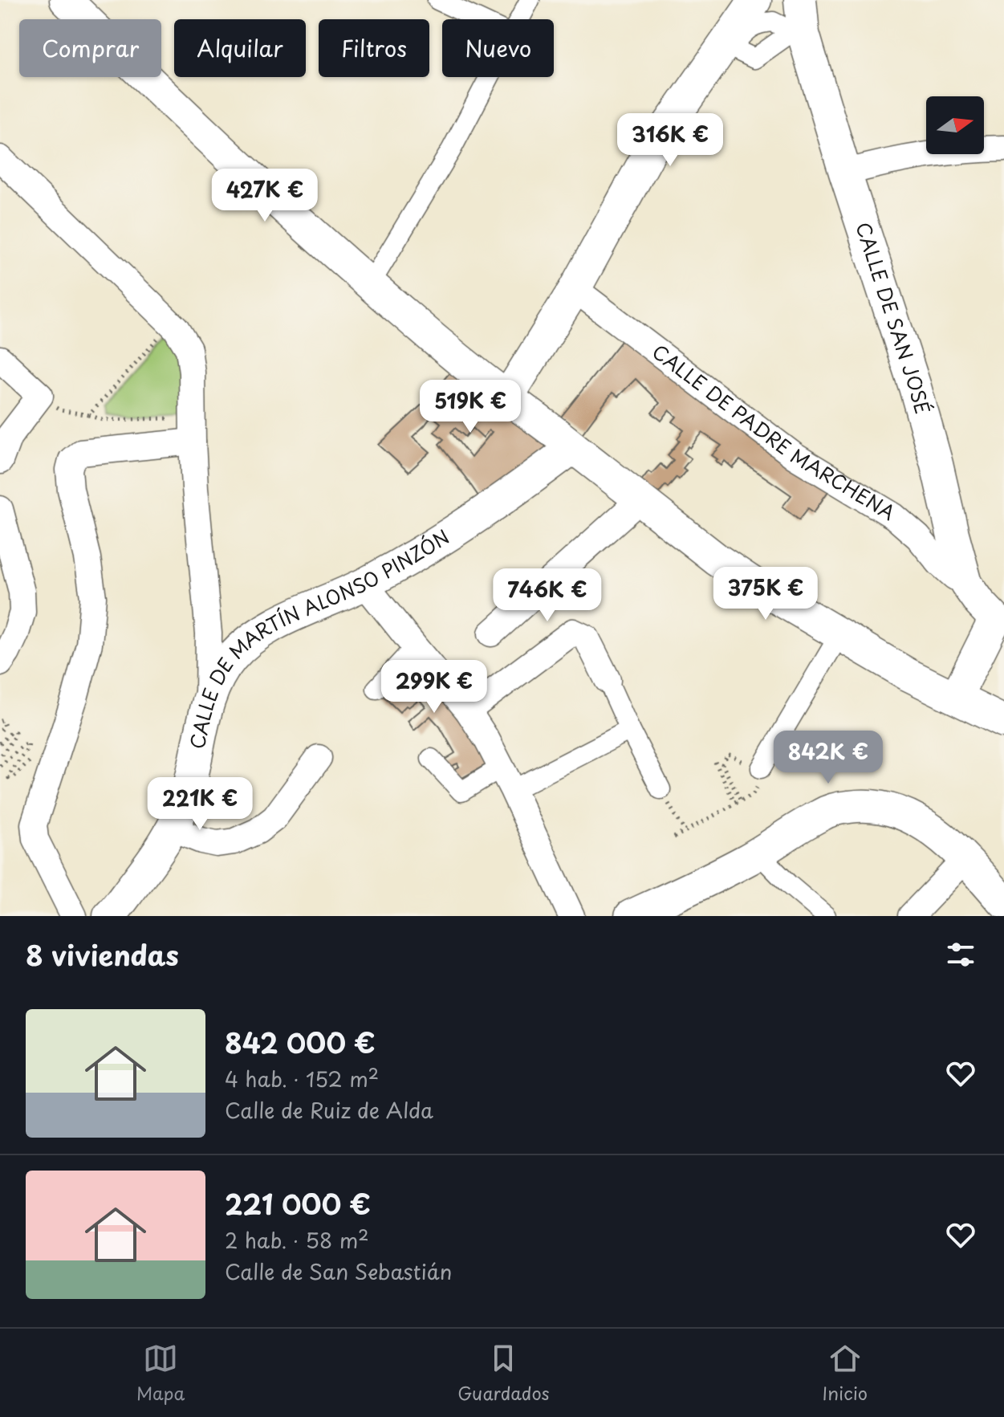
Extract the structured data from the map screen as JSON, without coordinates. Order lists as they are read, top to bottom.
{
  "streets": {
    "street": ["CALLE DE SAN JOSÉ", "CALLE DE PADRE MARCHENA", "CALLE DE MARTÍN ALONSO PINZÓN"]
  },
  "crossings": [
    ["CALLE DE SAN JOSÉ", "CALLE DE PADRE MARCHENA"]
  ],
  "north": "right",
  "page": {
    "chip": [
      "Comprar",
      "Alquilar",
      "Filtros",
      "Nuevo"
    ],
    "price": [
      "316K €",
      "427K €",
      "519K €",
      "375K €",
      "746K €",
      "299K €",
      "842K €",
      "221K €"
    ],
    "heading": "8 viviendas",
    "list": [
      {
        "name": "842 000 €",
        "note": "4 hab. · 152 m² · Calle de Ruiz de Alda"
      },
      {
        "name": "221 000 €",
        "note": "2 hab. · 58 m² · Calle de San Sebastián"
      }
    ],
    "tabs": ["Mapa", "Guardados", "Inicio"]
  }
}
